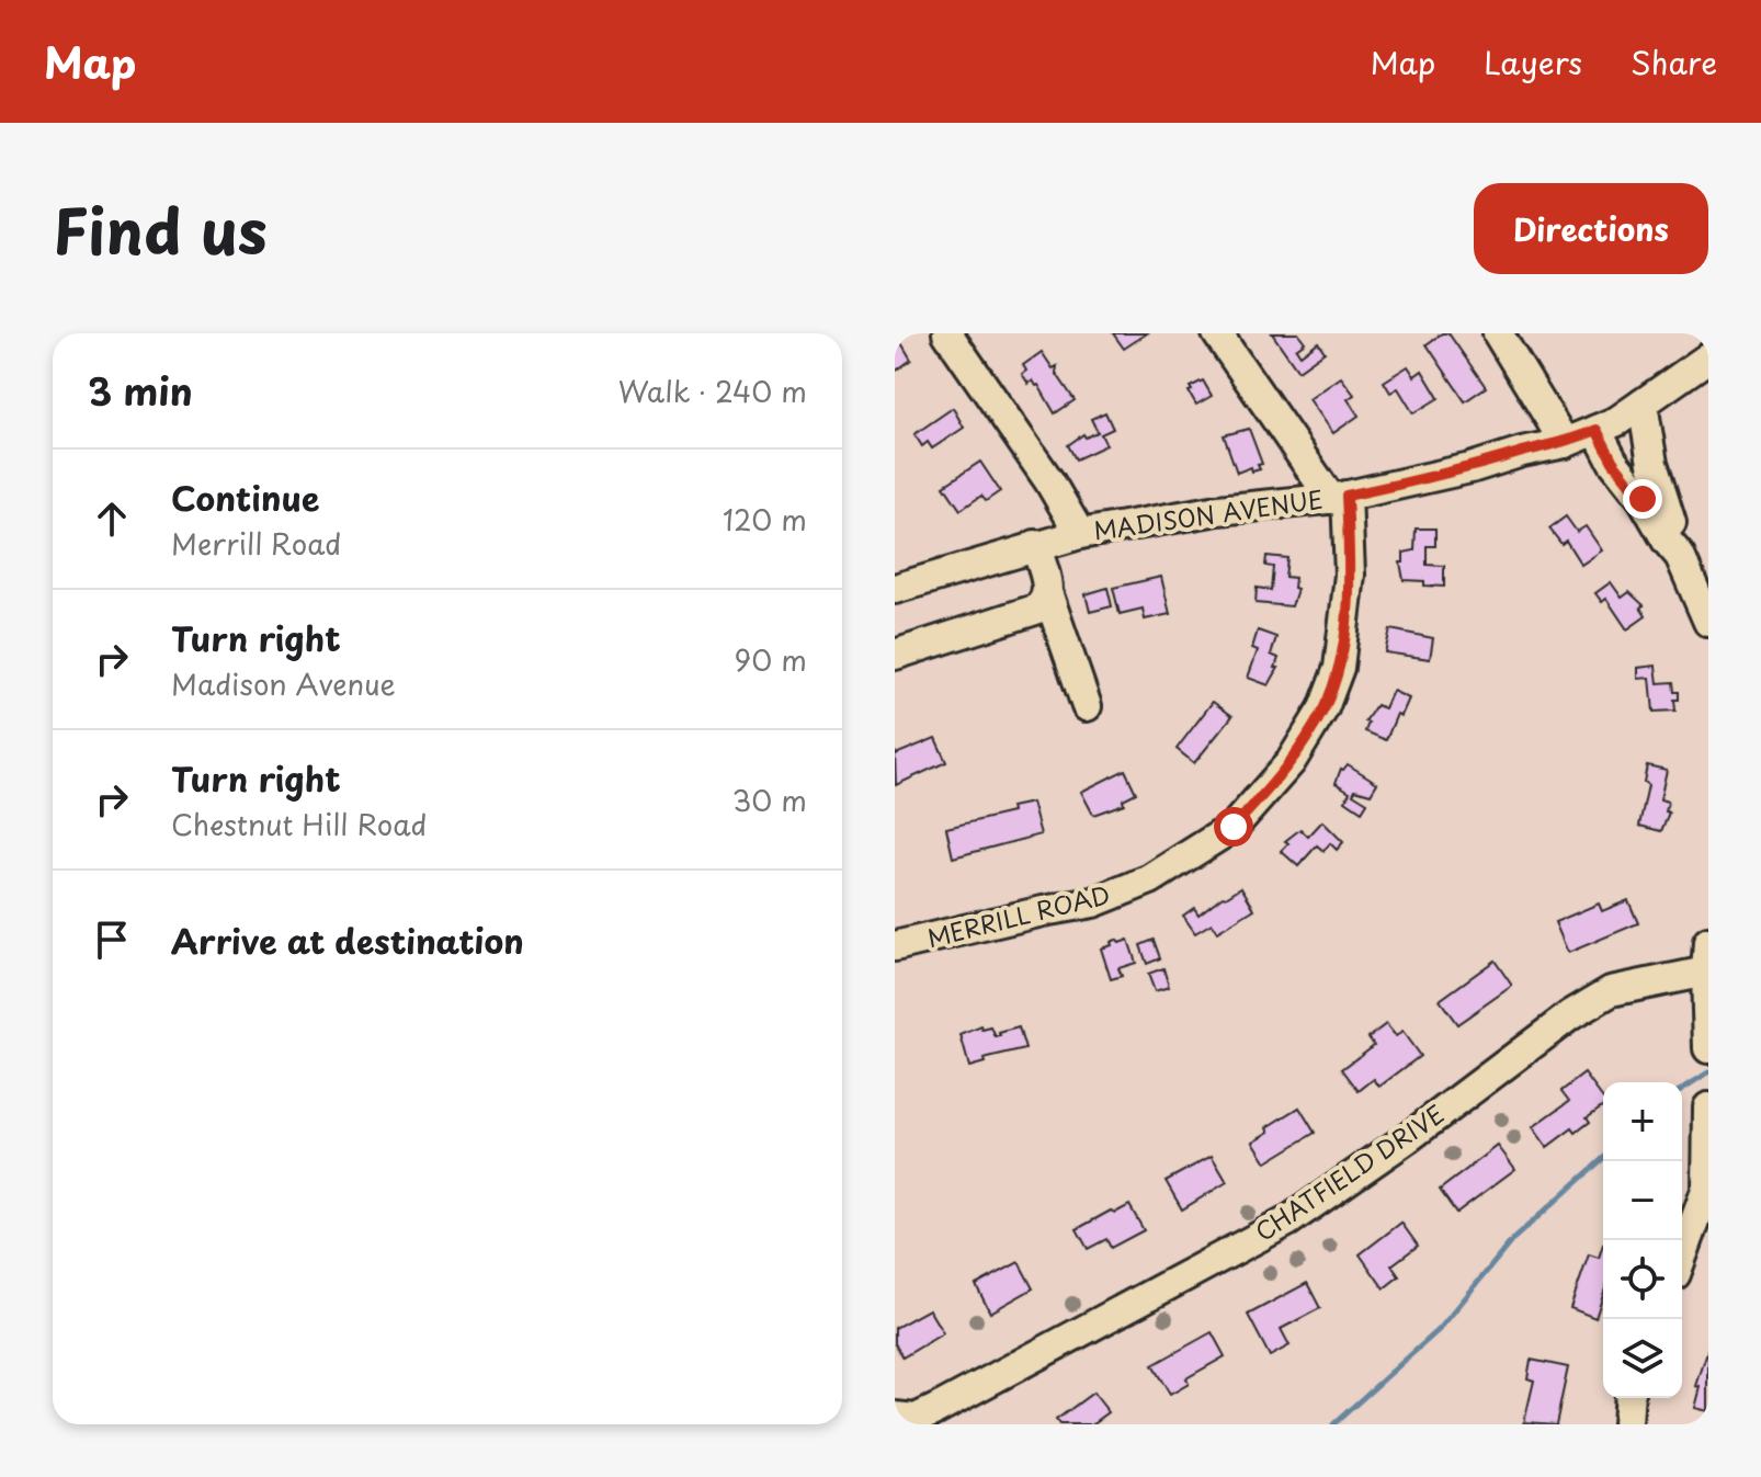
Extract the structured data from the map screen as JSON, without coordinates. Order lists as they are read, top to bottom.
{
  "streets": {
    "street": ["MADISON AVENUE", "MERRILL ROAD", "CHATFIELD DRIVE"]
  },
  "crossings": [
    ["MADISON AVENUE", "MERRILL ROAD"]
  ],
  "page": {
    "header": "Map",
    "nav": ["Map", "Layers", "Share"],
    "title": "Find us",
    "buttons": "Directions",
    "heading": ["3 min", "Walk · 240 m"],
    "list": [
      ["Continue", "Merrill Road", "120 m"],
      ["Turn right", "Madison Avenue", "90 m"],
      ["Turn right", "Chestnut Hill Road", "30 m"],
      "Arrive at destination"
    ],
    "map_buttons": ["+", "−"]
  }
}
